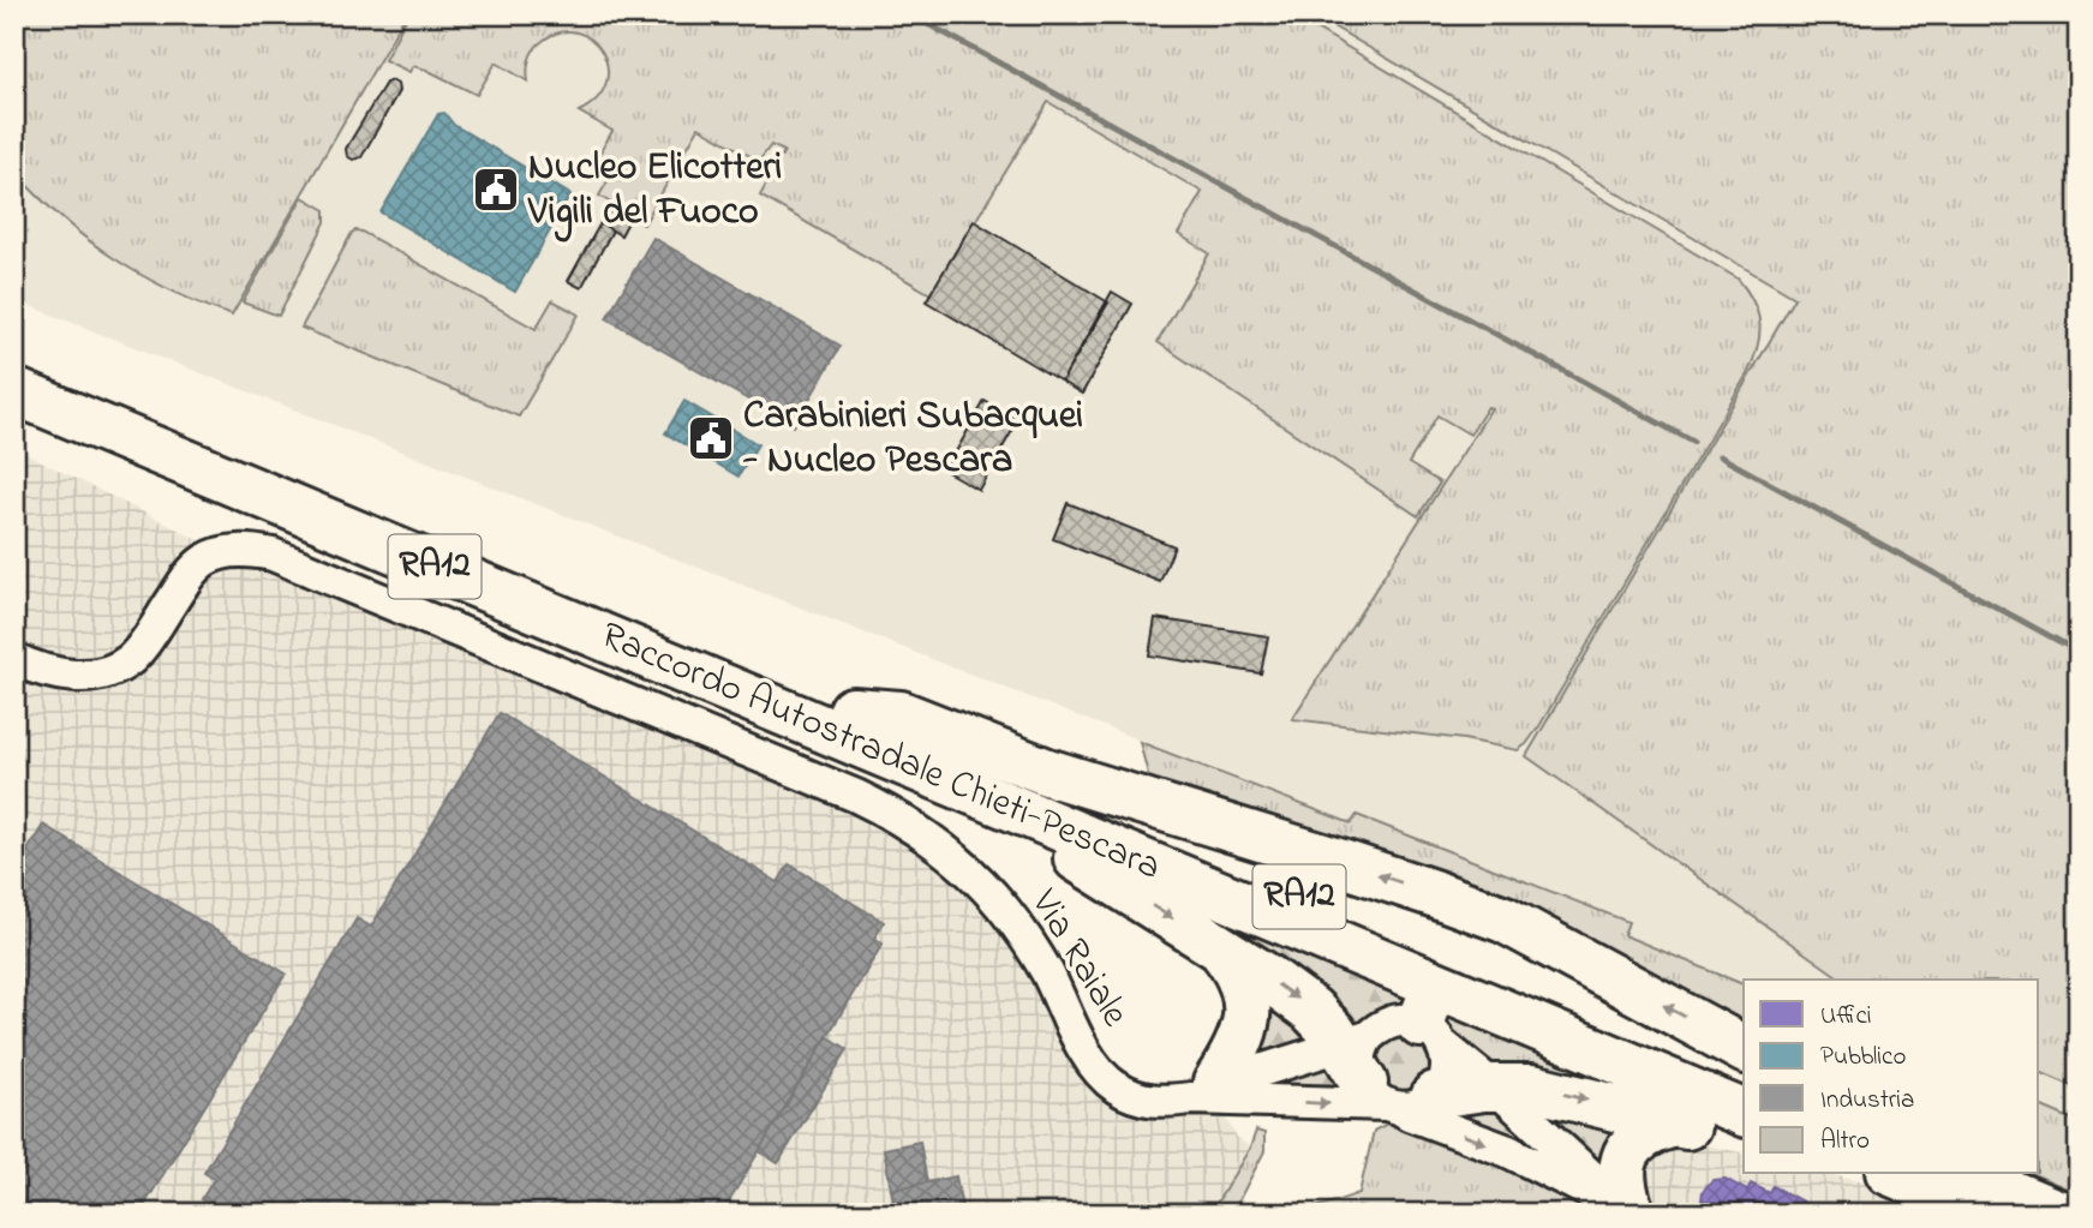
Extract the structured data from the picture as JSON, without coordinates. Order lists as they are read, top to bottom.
{
  "streets": {
    "highway": ["RA12", "Raccordo Autostradale Chieti-Pescara"],
    "street": ["Via Raiale"]
  },
  "places": {
    "public building": ["Nucleo Elicotteri Vigili del Fuoco", "Carabinieri Subacquei - Nucleo Pescara"]
  },
  "legend": [
    "Uffici",
    "Pubblico",
    "Industria",
    "Altro"
  ]
}
